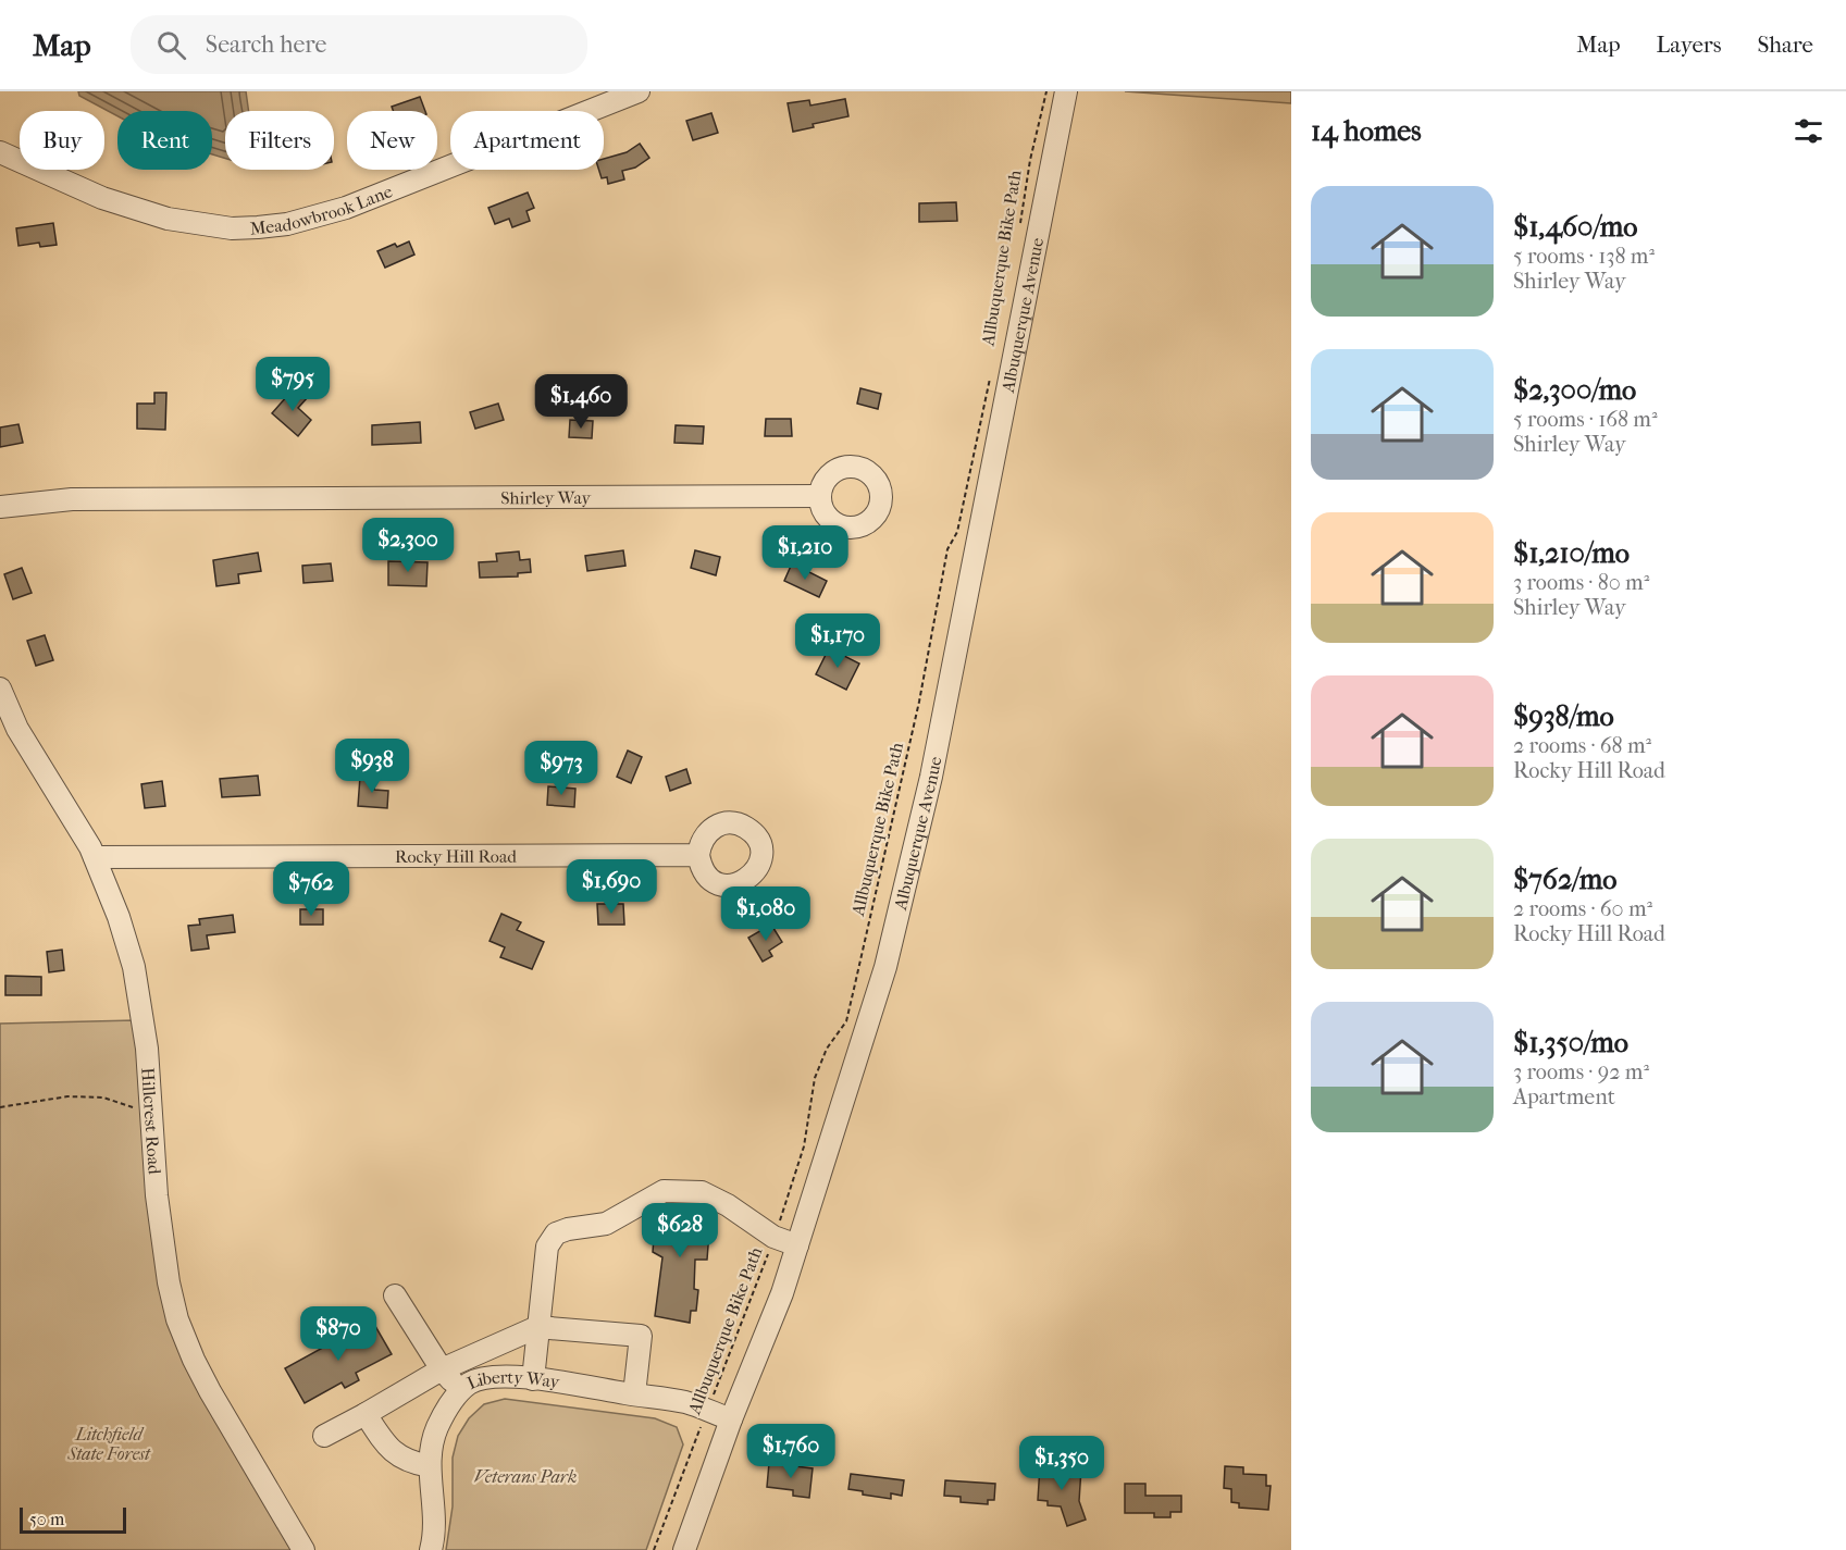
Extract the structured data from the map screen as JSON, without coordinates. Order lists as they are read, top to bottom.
{
  "streets": {
    "street": [
      "Meadowbrook Lane",
      "Albuquerque Avenue",
      "Shirley Way",
      "Rocky Hill Road",
      "Hillcrest Road",
      "Liberty Way"
    ],
    "path": ["Allbuquerque Bike Path"]
  },
  "crossings": [
    ["Allbuquerque Bike Path", "Liberty Way"],
    ["Albuquerque Avenue", "Liberty Way"],
    ["Rocky Hill Road", "Hillcrest Road"]
  ],
  "parks": ["Litchfield State Forest", "Veterans Park"],
  "scale_bar": "50 m",
  "page": {
    "header": "Map",
    "search": "Search here",
    "nav": ["Map", "Layers", "Share"],
    "heading": "14 homes",
    "chip": [
      "Buy",
      "Rent",
      "Filters",
      "New",
      "Apartment"
    ],
    "list": [
      {
        "name": "$1,460/mo",
        "note": "5 rooms · 138 m² · Shirley Way"
      },
      {
        "name": "$2,300/mo",
        "note": "5 rooms · 168 m² · Shirley Way"
      },
      {
        "name": "$1,210/mo",
        "note": "3 rooms · 80 m² · Shirley Way"
      },
      {
        "name": "$938/mo",
        "note": "2 rooms · 68 m² · Rocky Hill Road"
      },
      {
        "name": "$762/mo",
        "note": "2 rooms · 60 m² · Rocky Hill Road"
      },
      {
        "name": "$1,350/mo",
        "note": "3 rooms · 92 m² · Apartment"
      }
    ],
    "price": [
      "$795",
      "$1,460",
      "$2,300",
      "$1,210",
      "$1,170",
      "$938",
      "$973",
      "$1,690",
      "$762",
      "$1,080",
      "$628",
      "$870",
      "$1,760",
      "$1,350"
    ],
    "scale": "50 m"
  }
}
